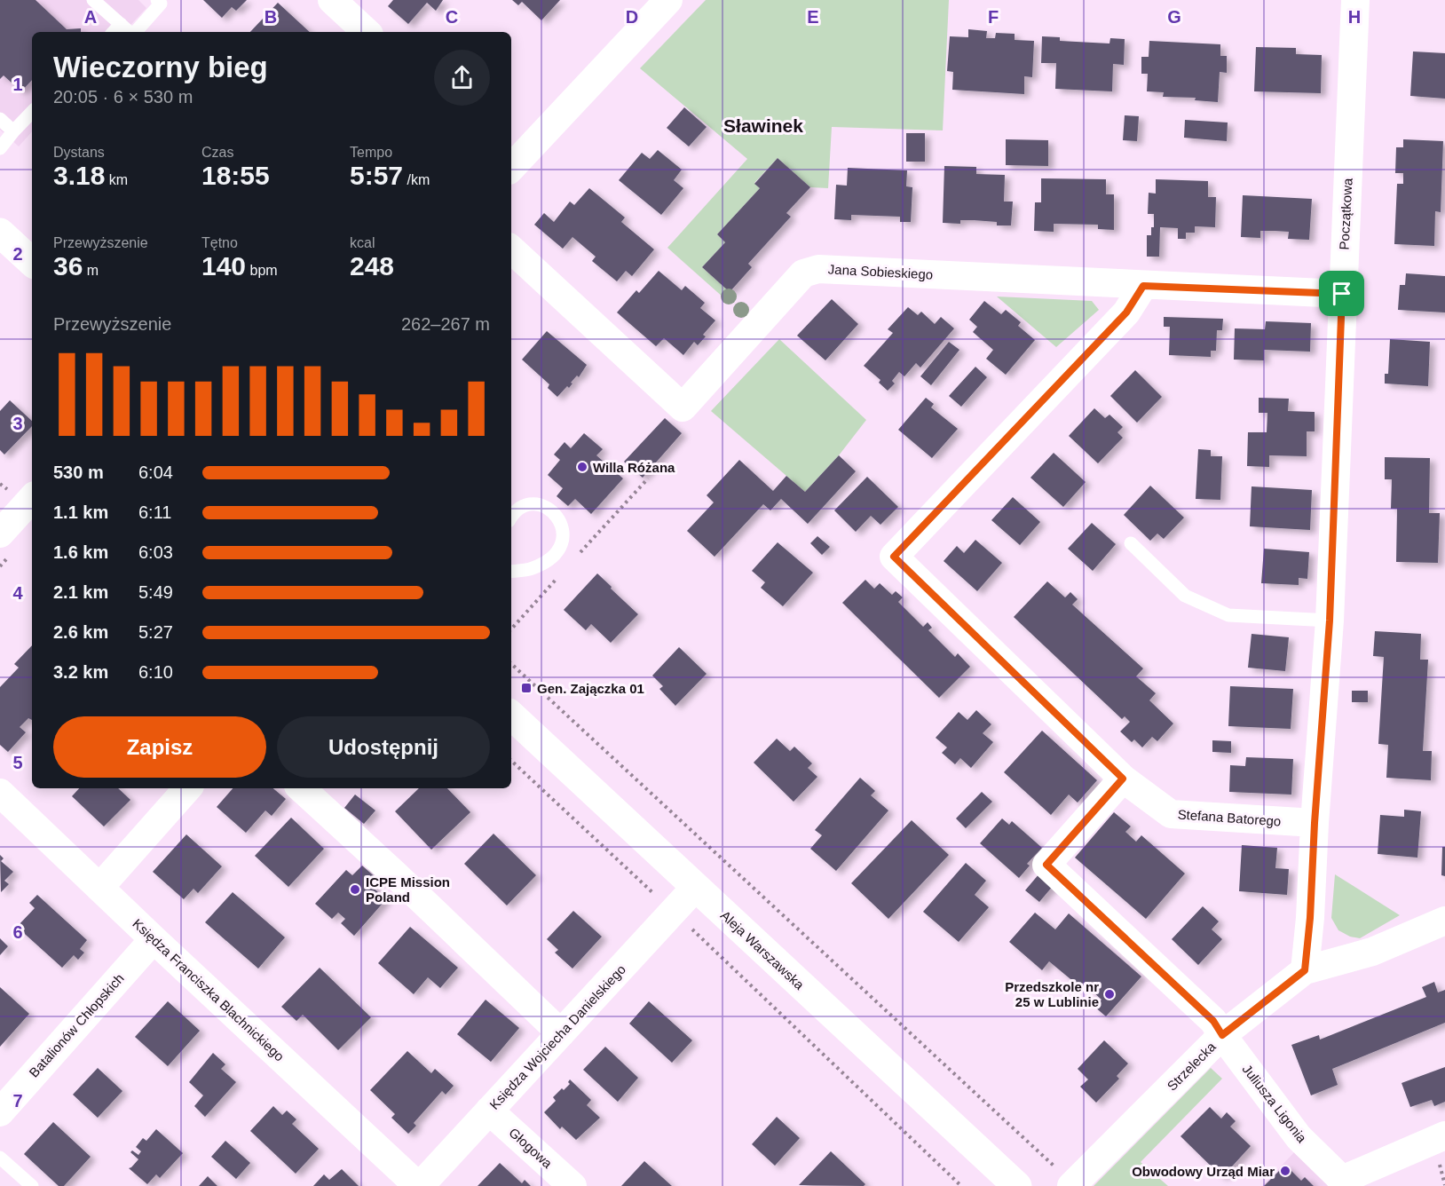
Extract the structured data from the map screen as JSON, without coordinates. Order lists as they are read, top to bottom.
{
  "streets": {
    "street": [
      "Początkowa",
      "Jana Sobieskiego",
      "Stefana Batorego",
      "Aleja Warszawska",
      "Księdza Franciszka Blachnickiego",
      "Batalionów Chłopskich",
      "Księdza Wojciecha Danielskiego",
      "Strzelecka",
      "Juliusza Ligonia",
      "Głogowa"
    ]
  },
  "crossings": [
    ["Początkowa", "Jana Sobieskiego"],
    ["Początkowa", "Stefana Batorego"],
    ["Początkowa", "Strzelecka"],
    ["Jana Sobieskiego", "Stefana Batorego"],
    ["Aleja Warszawska", "Księdza Wojciecha Danielskiego"],
    ["Księdza Franciszka Blachnickiego", "Batalionów Chłopskich"],
    ["Księdza Franciszka Blachnickiego", "Księdza Wojciecha Danielskiego"],
    ["Księdza Wojciecha Danielskiego", "Głogowa"],
    ["Strzelecka", "Juliusza Ligonia"]
  ],
  "districts": ["Sławinek"],
  "places": {
    "other": [
      "Willa Różana",
      "ICPE Mission Poland",
      "Przedszkole nr 25 w Lublinie",
      "Obwodowy Urząd Miar"
    ],
    "transit": ["Gen. Zajączka 01"]
  },
  "page": {
    "heading": ["Wieczorny bieg", "20:05 · 6 × 530 m"],
    "stats": [
      ["Dystans", "3.18 km"],
      ["Czas", "18:55"],
      ["Tempo", "5:57 /km"],
      ["Przewyższenie", "36 m"],
      ["Tętno", "140 bpm"],
      ["kcal", "248"]
    ],
    "chart": ["Przewyższenie", "262–267 m"],
    "list": [
      {
        "name": "530 m",
        "note": "6:04"
      },
      {
        "name": "1.1 km",
        "note": "6:11"
      },
      {
        "name": "1.6 km",
        "note": "6:03"
      },
      {
        "name": "2.1 km",
        "note": "5:49"
      },
      {
        "name": "2.6 km",
        "note": "5:27"
      },
      {
        "name": "3.2 km",
        "note": "6:10"
      }
    ],
    "buttons": ["Zapisz", "Udostępnij"]
  },
  "grid": {
    "columns": [
      "A",
      "B",
      "C",
      "D",
      "E",
      "F",
      "G",
      "H"
    ],
    "rows": [
      "1",
      "2",
      "3",
      "4",
      "5",
      "6",
      "7"
    ]
  }
}
